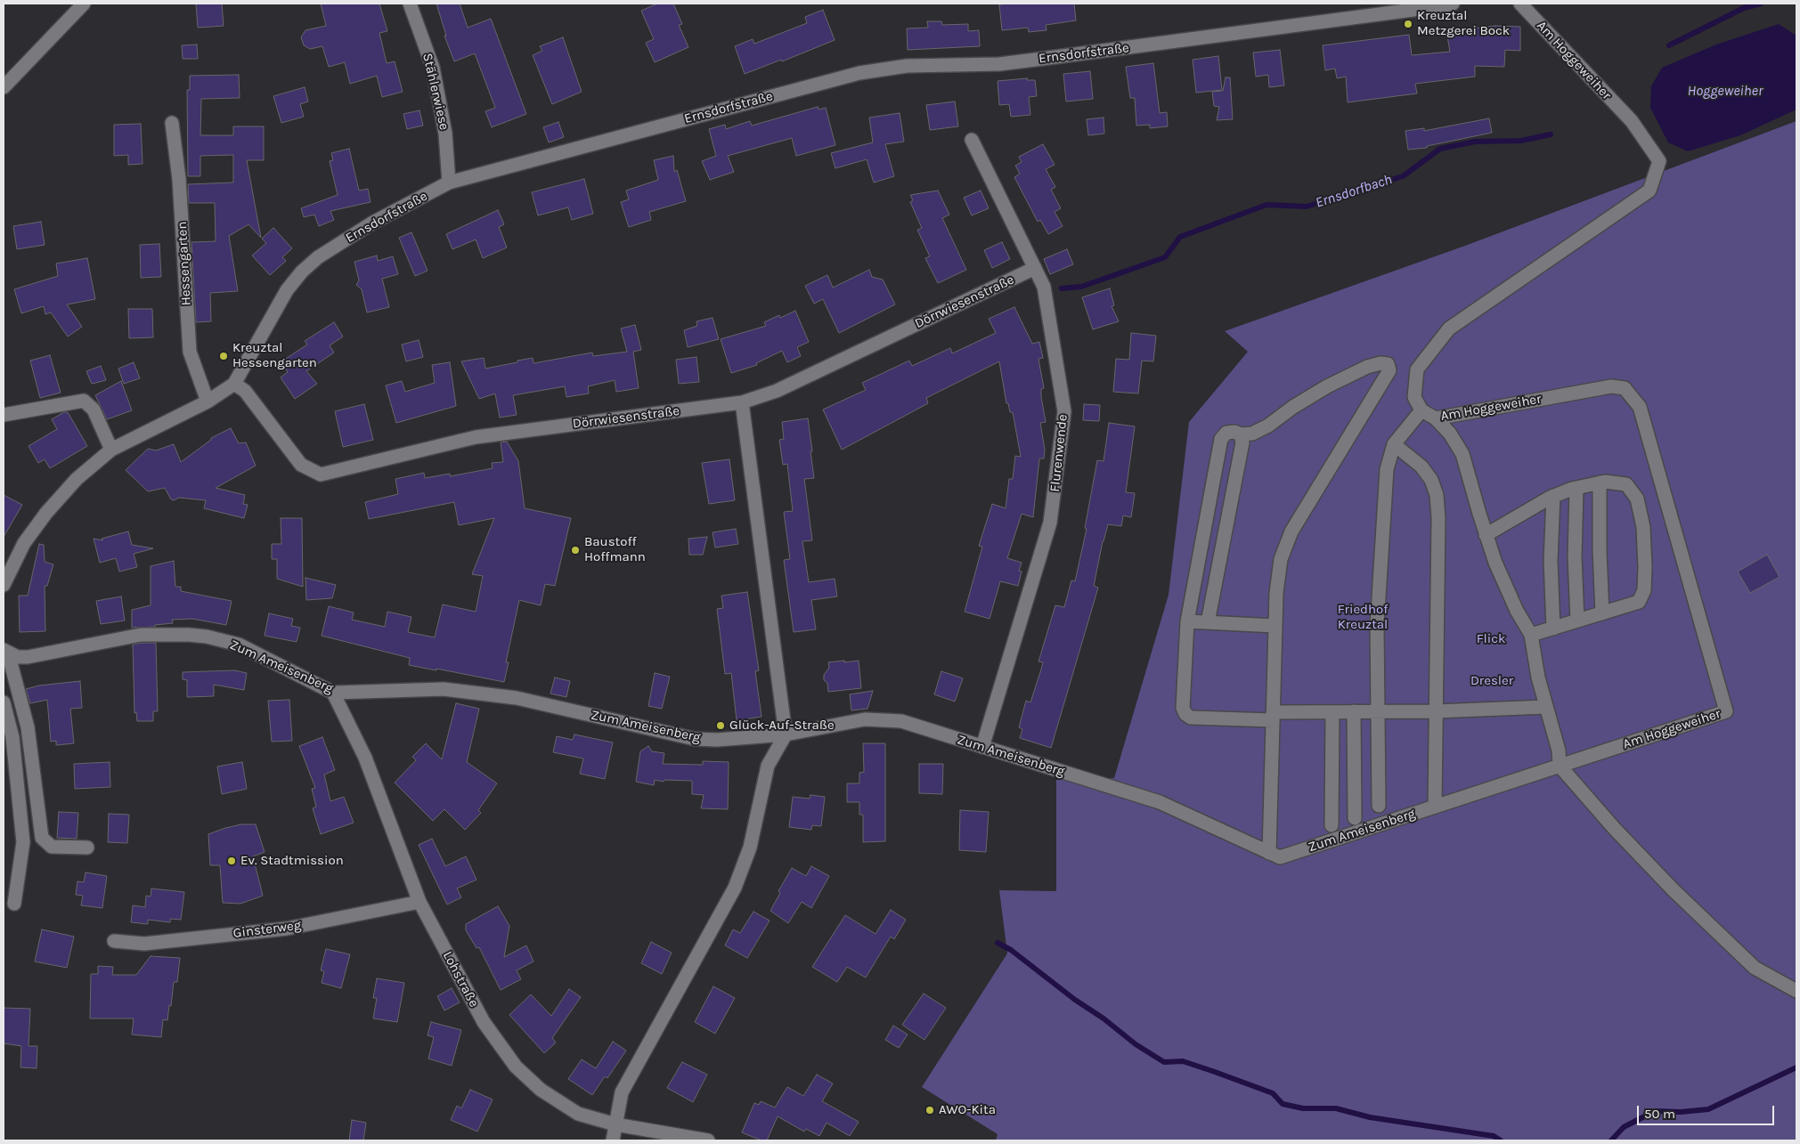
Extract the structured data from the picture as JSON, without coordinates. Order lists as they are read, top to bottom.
{
  "streets": {
    "street": [
      "Ernsdorfstraße",
      "Am Hoggeweiher",
      "Stählerwiese",
      "Hessengarten",
      "Dörrwiesenstraße",
      "Flurenwende",
      "Zum Ameisenberg",
      "Ginsterweg",
      "Lohstraße"
    ]
  },
  "crossings": [
    ["Ernsdorfstraße", "Stählerwiese"],
    ["Ernsdorfstraße", "Hessengarten"],
    ["Ernsdorfstraße", "Dörrwiesenstraße"],
    ["Am Hoggeweiher", "Zum Ameisenberg"],
    ["Dörrwiesenstraße", "Flurenwende"],
    ["Flurenwende", "Zum Ameisenberg"],
    ["Zum Ameisenberg", "Lohstraße"],
    ["Ginsterweg", "Lohstraße"]
  ],
  "water": ["Hoggeweiher", "Ernsdorfbach"],
  "parks": ["Friedhof Kreuztal", "Flick", "Dresler"],
  "places": [
    "Kreuztal Metzgerei Bock",
    "Kreuztal Hessengarten",
    "Baustoff Hoffmann",
    "Glück-Auf-Straße",
    "Ev. Stadtmission",
    "AWO-Kita"
  ],
  "scale_bar": "50 m"
}
